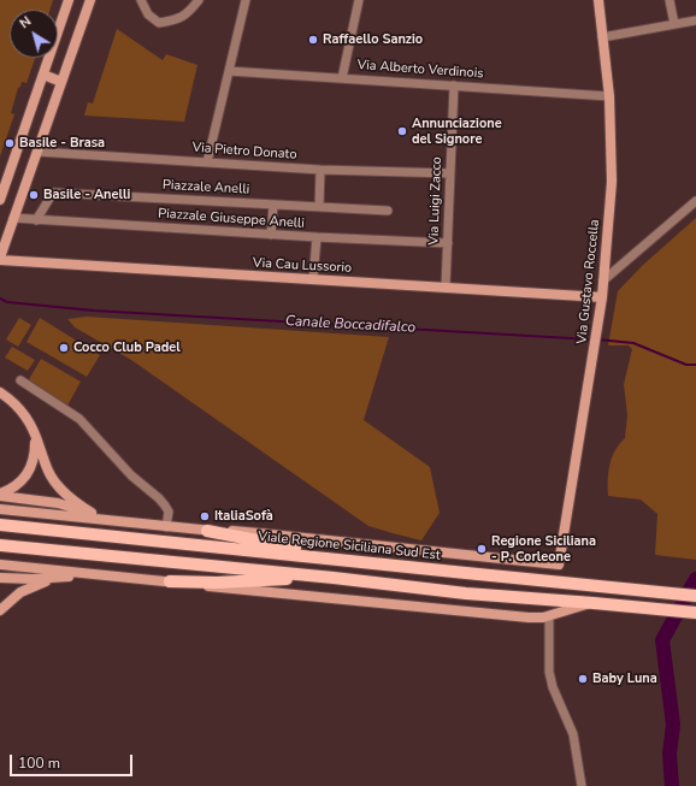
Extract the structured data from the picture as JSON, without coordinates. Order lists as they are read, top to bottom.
{
  "streets": {
    "main road": ["Viale Regione Siciliana Sud Est"],
    "street": [
      "Via Alberto Verdinois",
      "Via Pietro Donato",
      "Piazzale Anelli",
      "Via Luigi Zacco",
      "Piazzale Giuseppe Anelli",
      "Via Cau Lussorio",
      "Via Gustavo Roccella"
    ]
  },
  "crossings": [
    ["Via Alberto Verdinois", "Via Luigi Zacco"],
    ["Via Alberto Verdinois", "Via Gustavo Roccella"],
    ["Via Pietro Donato", "Via Luigi Zacco"],
    ["Piazzale Anelli", "Piazzale Giuseppe Anelli"],
    ["Via Luigi Zacco", "Piazzale Giuseppe Anelli"],
    ["Via Luigi Zacco", "Via Cau Lussorio"],
    ["Via Cau Lussorio", "Via Gustavo Roccella"],
    ["Via Gustavo Roccella", "Viale Regione Siciliana Sud Est"]
  ],
  "water": ["Canale Boccadifalco"],
  "places": [
    "Raffaello Sanzio",
    "Annunciazione del Signore",
    "Basile - Brasa",
    "Basile - Anelli",
    "Cocco Club Padel",
    "ItaliaSofà",
    "Regione Siciliana - P. Corleone",
    "Baby Luna"
  ],
  "scale_bar": "100 m",
  "north": "top left"
}
